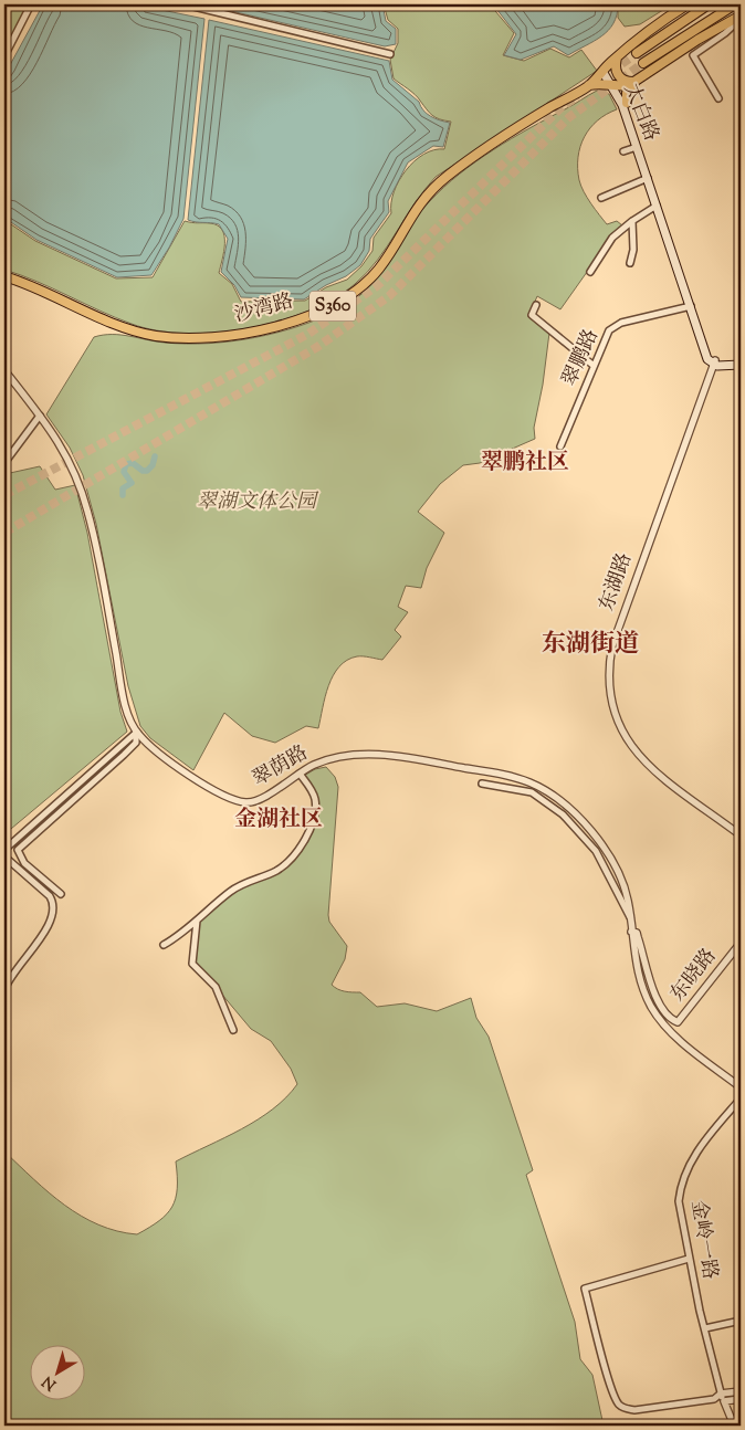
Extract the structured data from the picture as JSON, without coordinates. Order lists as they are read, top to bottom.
{
  "streets": {
    "main road": ["太白路", "S360", "沙湾路"],
    "street": [
      "翠鹏路",
      "东湖路",
      "翠荫路",
      "东晓路",
      "金岭一路"
    ]
  },
  "crossings": [
    ["太白路", "沙湾路"],
    ["太白路", "翠鹏路"],
    ["太白路", "东湖路"],
    ["翠荫路", "东晓路"]
  ],
  "districts": ["翠鹏社区", "东湖街道", "金湖社区"],
  "parks": ["翠湖文体公园"],
  "north": "bottom left"
}
